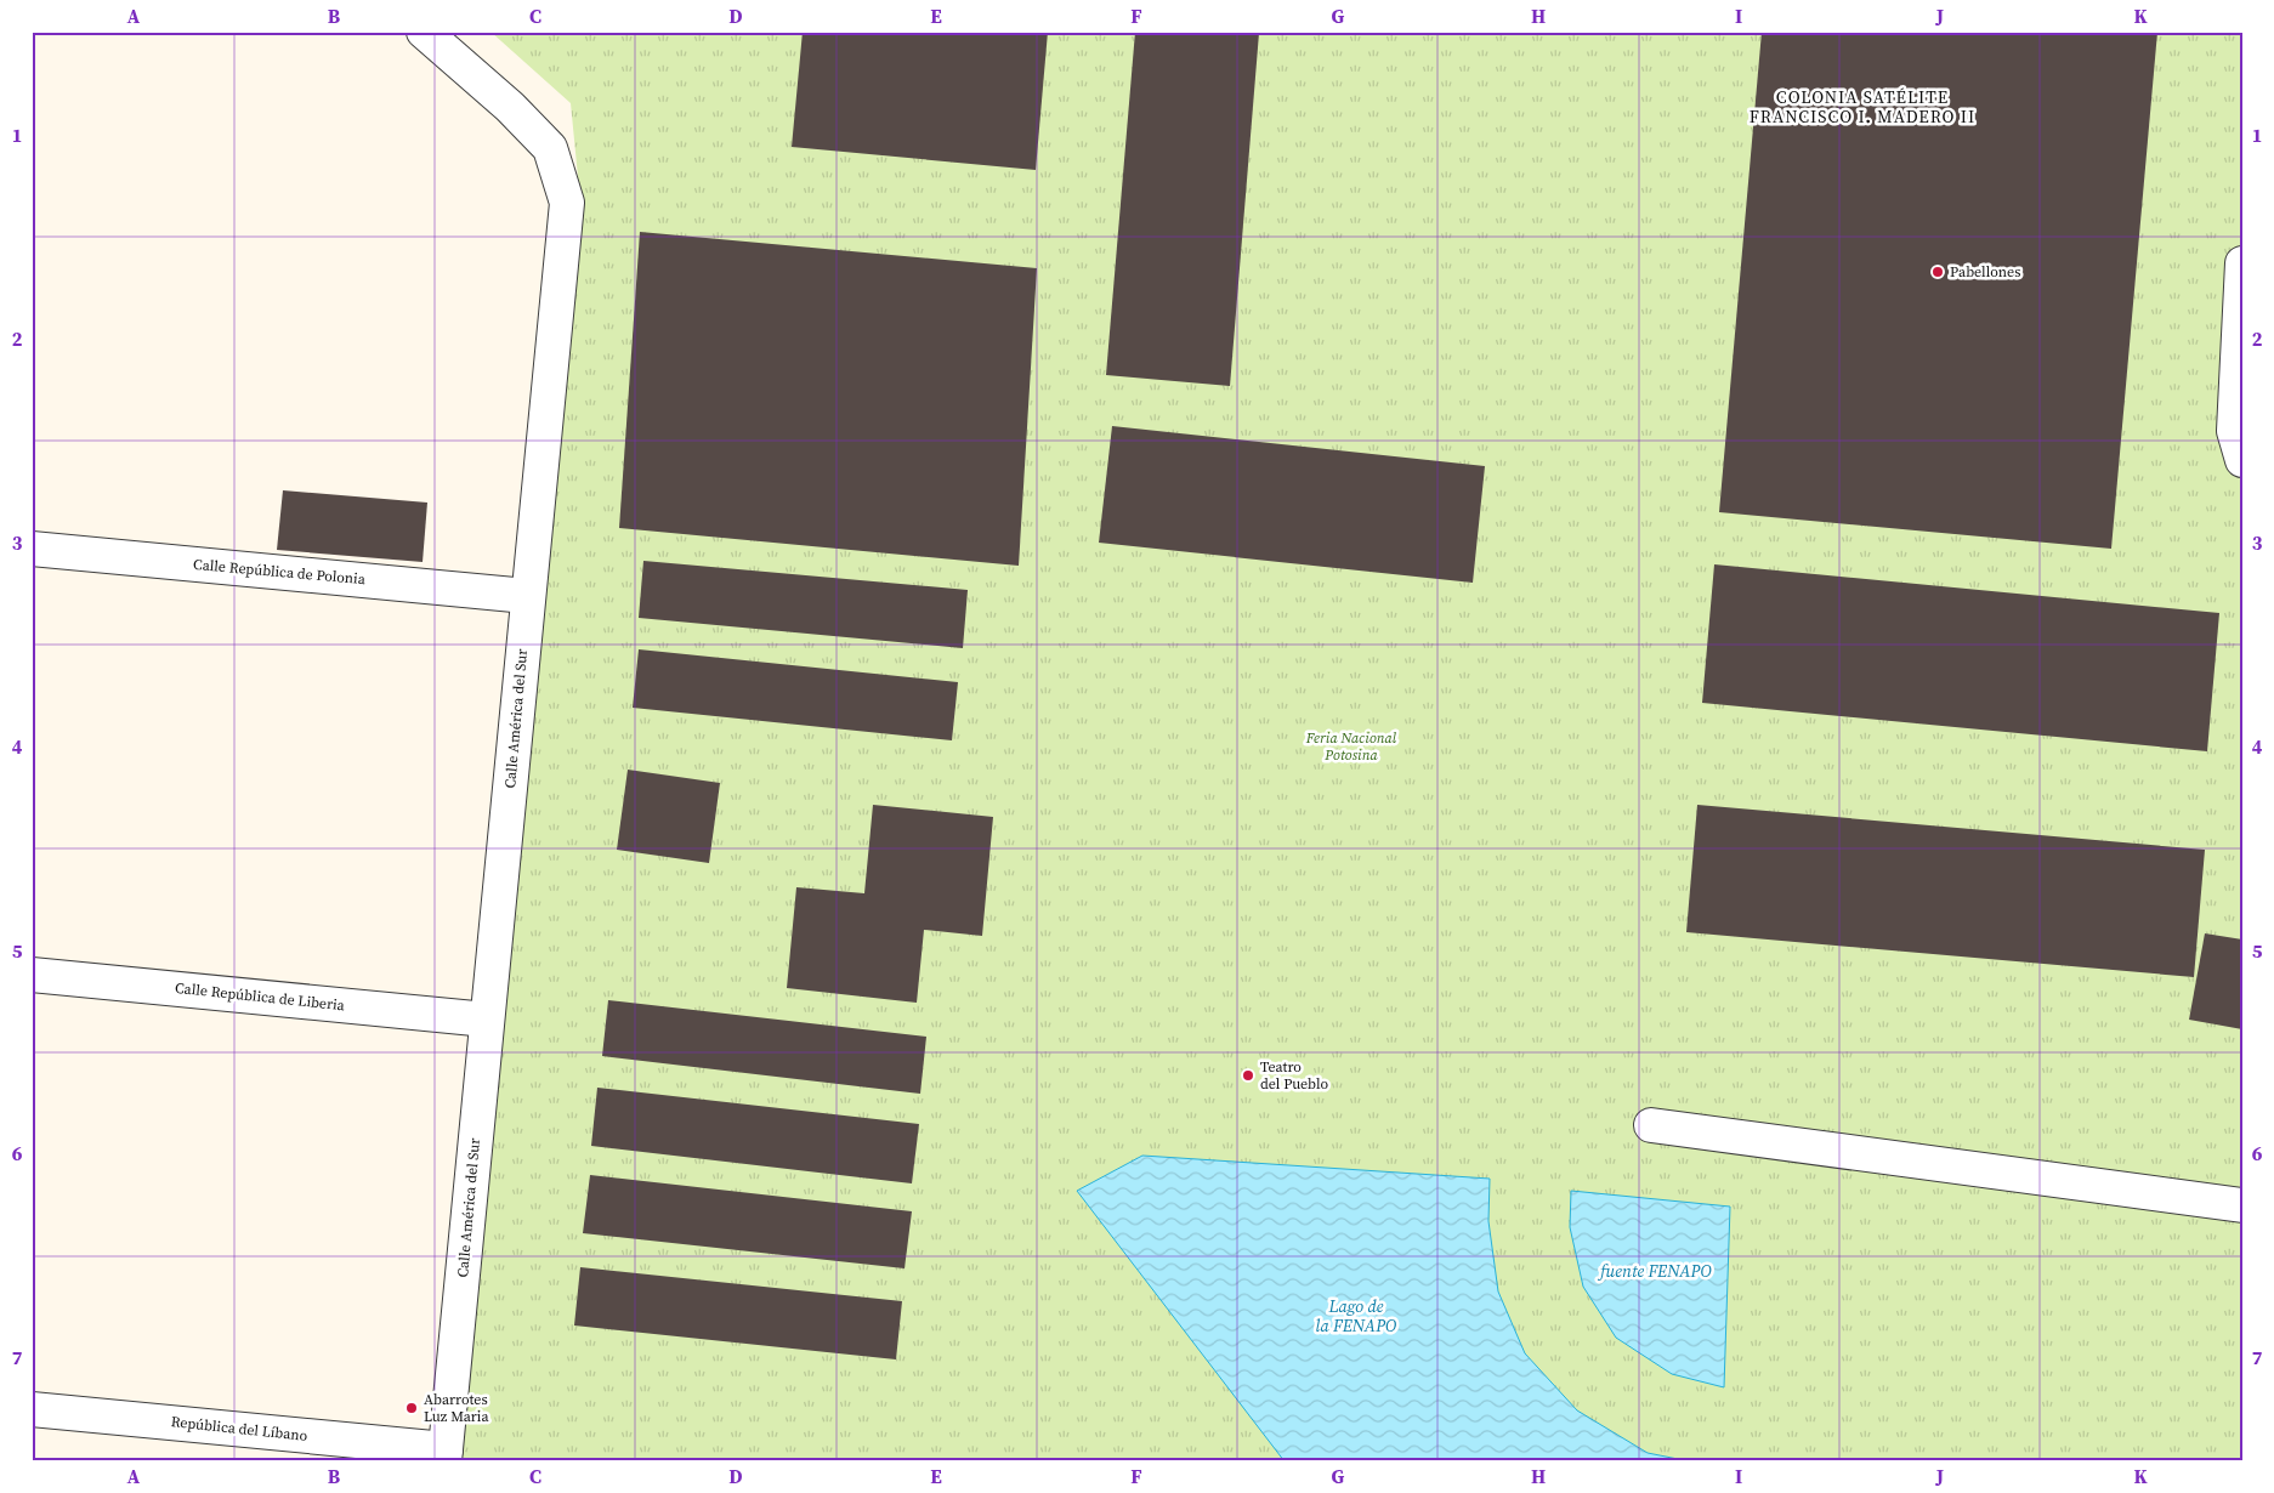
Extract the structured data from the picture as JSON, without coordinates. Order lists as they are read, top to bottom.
{
  "streets": {
    "street": [
      "Calle República de Polonia",
      "Calle América del Sur",
      "Calle República de Liberia",
      "República del Líbano"
    ]
  },
  "crossings": [
    ["Calle República de Polonia", "Calle América del Sur"],
    ["Calle América del Sur", "Calle República de Liberia"],
    ["Calle América del Sur", "República del Líbano"]
  ],
  "districts": ["COLONIA SATÉLITE FRANCISCO I. MADERO II"],
  "water": ["fuente FENAPO", "Lago de la FENAPO"],
  "parks": ["Feria Nacional Potosina"],
  "places": ["Pabellones", "Teatro del Pueblo", "Abarrotes Luz Maria"],
  "grid": {
    "columns": [
      "A",
      "B",
      "C",
      "D",
      "E",
      "F",
      "G",
      "H",
      "I",
      "J",
      "K"
    ],
    "rows": [
      "1",
      "2",
      "3",
      "4",
      "5",
      "6",
      "7"
    ]
  }
}
